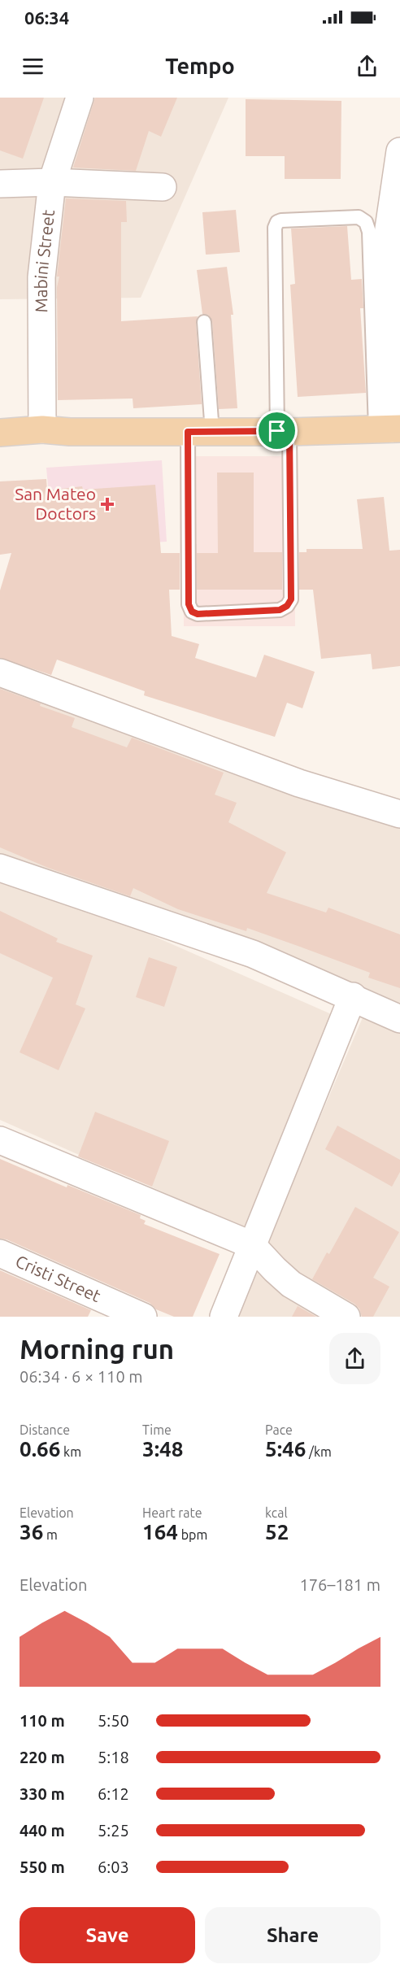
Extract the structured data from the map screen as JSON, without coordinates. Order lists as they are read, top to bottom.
{
  "streets": {
    "street": ["Mabini Street", "Cristi Street"]
  },
  "places": {
    "health": ["San Mateo Doctors"]
  },
  "page": {
    "status": "06:34",
    "header": "Tempo",
    "heading": ["Morning run", "06:34 · 6 × 110 m"],
    "stats": [
      ["Distance", "0.66 km"],
      ["Time", "3:48"],
      ["Pace", "5:46 /km"],
      ["Elevation", "36 m"],
      ["Heart rate", "164 bpm"],
      ["kcal", "52"]
    ],
    "chart": ["Elevation", "176–181 m"],
    "list": [
      {
        "name": "110 m",
        "note": "5:50"
      },
      {
        "name": "220 m",
        "note": "5:18"
      },
      {
        "name": "330 m",
        "note": "6:12"
      },
      {
        "name": "440 m",
        "note": "5:25"
      },
      {
        "name": "550 m",
        "note": "6:03"
      }
    ],
    "buttons": ["Save", "Share"]
  }
}
